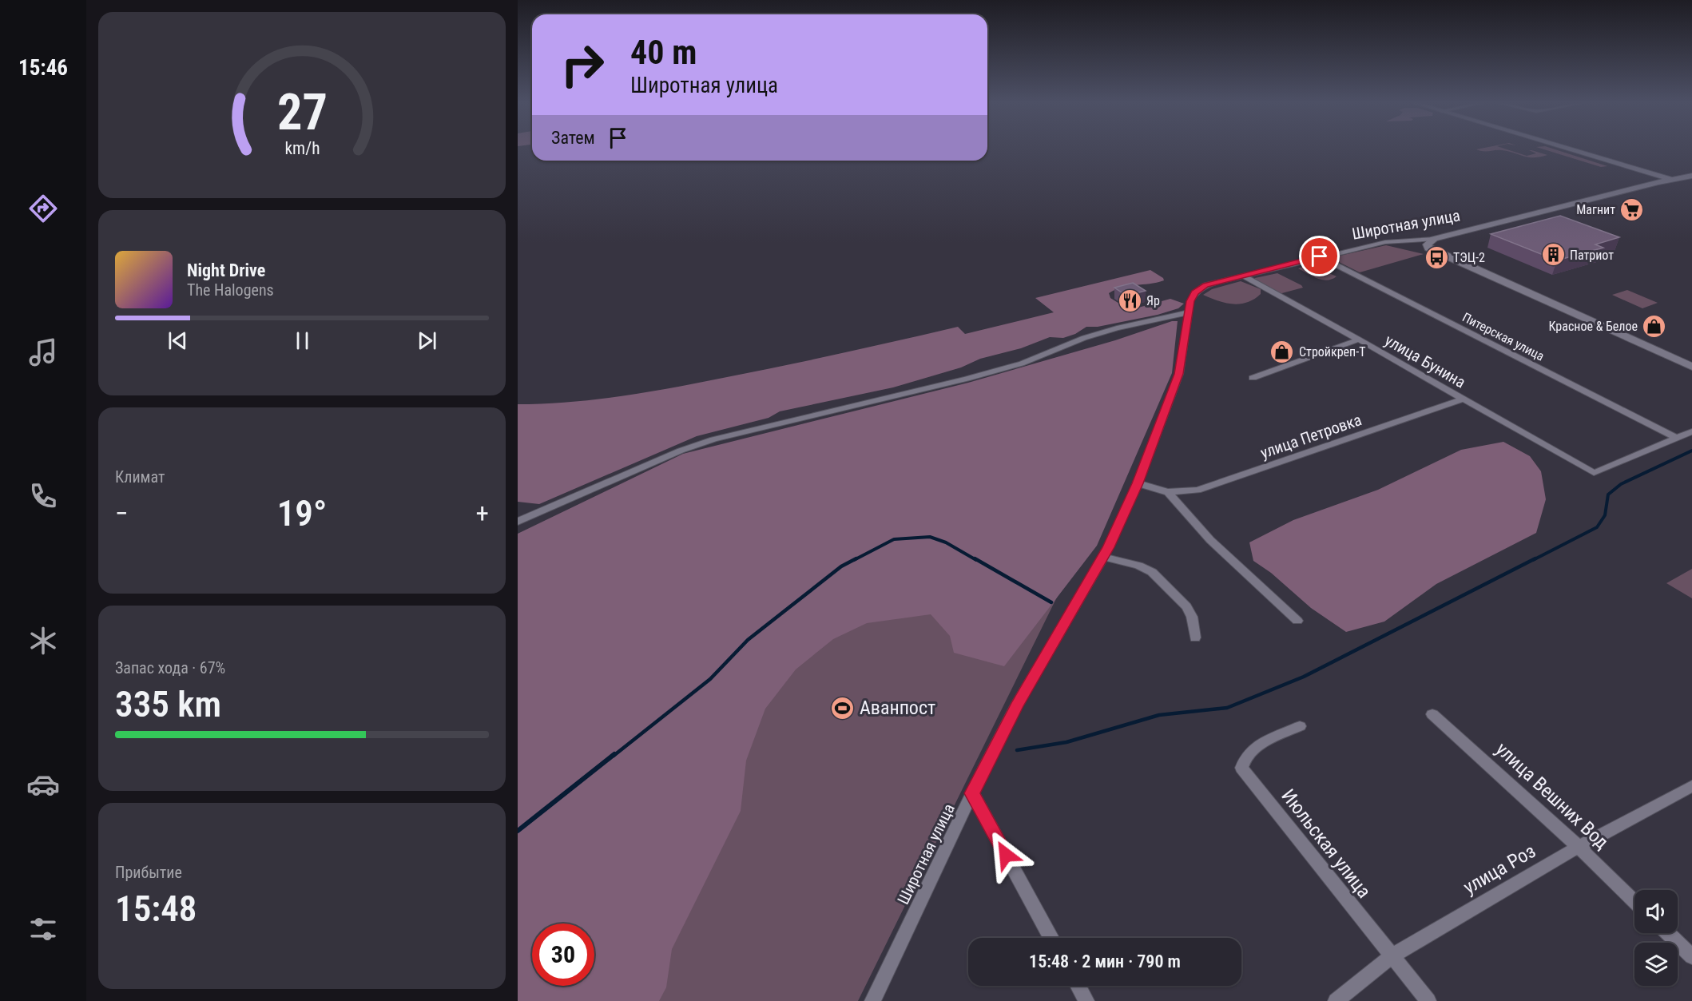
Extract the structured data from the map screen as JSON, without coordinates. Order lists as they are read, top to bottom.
{
  "streets": {
    "street": [
      "Широтная улица",
      "Питерская улица",
      "улица Бунина",
      "улица Петровка",
      "улица Вешних Вод",
      "Июльская улица",
      "улица Роз"
    ]
  },
  "crossings": [
    ["Широтная улица", "Питерская улица"],
    ["Широтная улица", "улица Бунина"],
    ["Питерская улица", "улица Бунина"],
    ["улица Бунина", "улица Петровка"],
    ["улица Вешних Вод", "улица Роз"],
    ["Июльская улица", "улица Роз"]
  ],
  "places": {
    "supermarket": ["Магнит"],
    "building": ["Патриот"],
    "bus stop": ["ТЭЦ-2"],
    "restaurant": ["Яр"],
    "shop": ["Красное & Белое", "Стройкреп-Т"],
    "sports": ["Аванпост"]
  },
  "page": {
    "tabs": "15:46",
    "turn": ["40 m", "Широтная улица"],
    "then": "Затем",
    "song": ["Night Drive", "The Halogens"],
    "tile": [
      "Климат",
      ["Запас хода · 67%", "335 km"],
      ["Прибытие", "15:48"]
    ],
    "heat": ["−", "19°", "+"],
    "limit": "30",
    "trip": "15:48 · 2 мин · 790 m",
    "gauge": ["27", "km/h"]
  }
}
